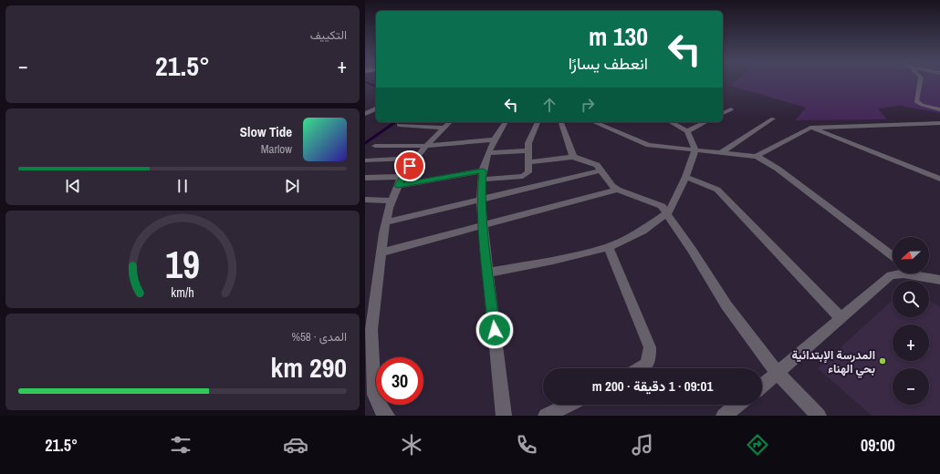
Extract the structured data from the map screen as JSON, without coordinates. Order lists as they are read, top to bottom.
{
  "places": ["المدرسة الإبتدائية بحي الهناء"],
  "north": "left",
  "page": {
    "tile": [
      "التكييف",
      ["المدى · 58%", "290 km"]
    ],
    "turn": ["130 m", "انعطف يسارًا"],
    "heat": ["−", "21.5°", "+"],
    "song": ["Slow Tide", "Marlow"],
    "map_buttons": ["+", "−"],
    "limit": "30",
    "trip": "09:01 · 1 دقيقة · 200 m",
    "tabs": ["09:00", "21.5°"],
    "gauge": ["19", "km/h"]
  }
}
